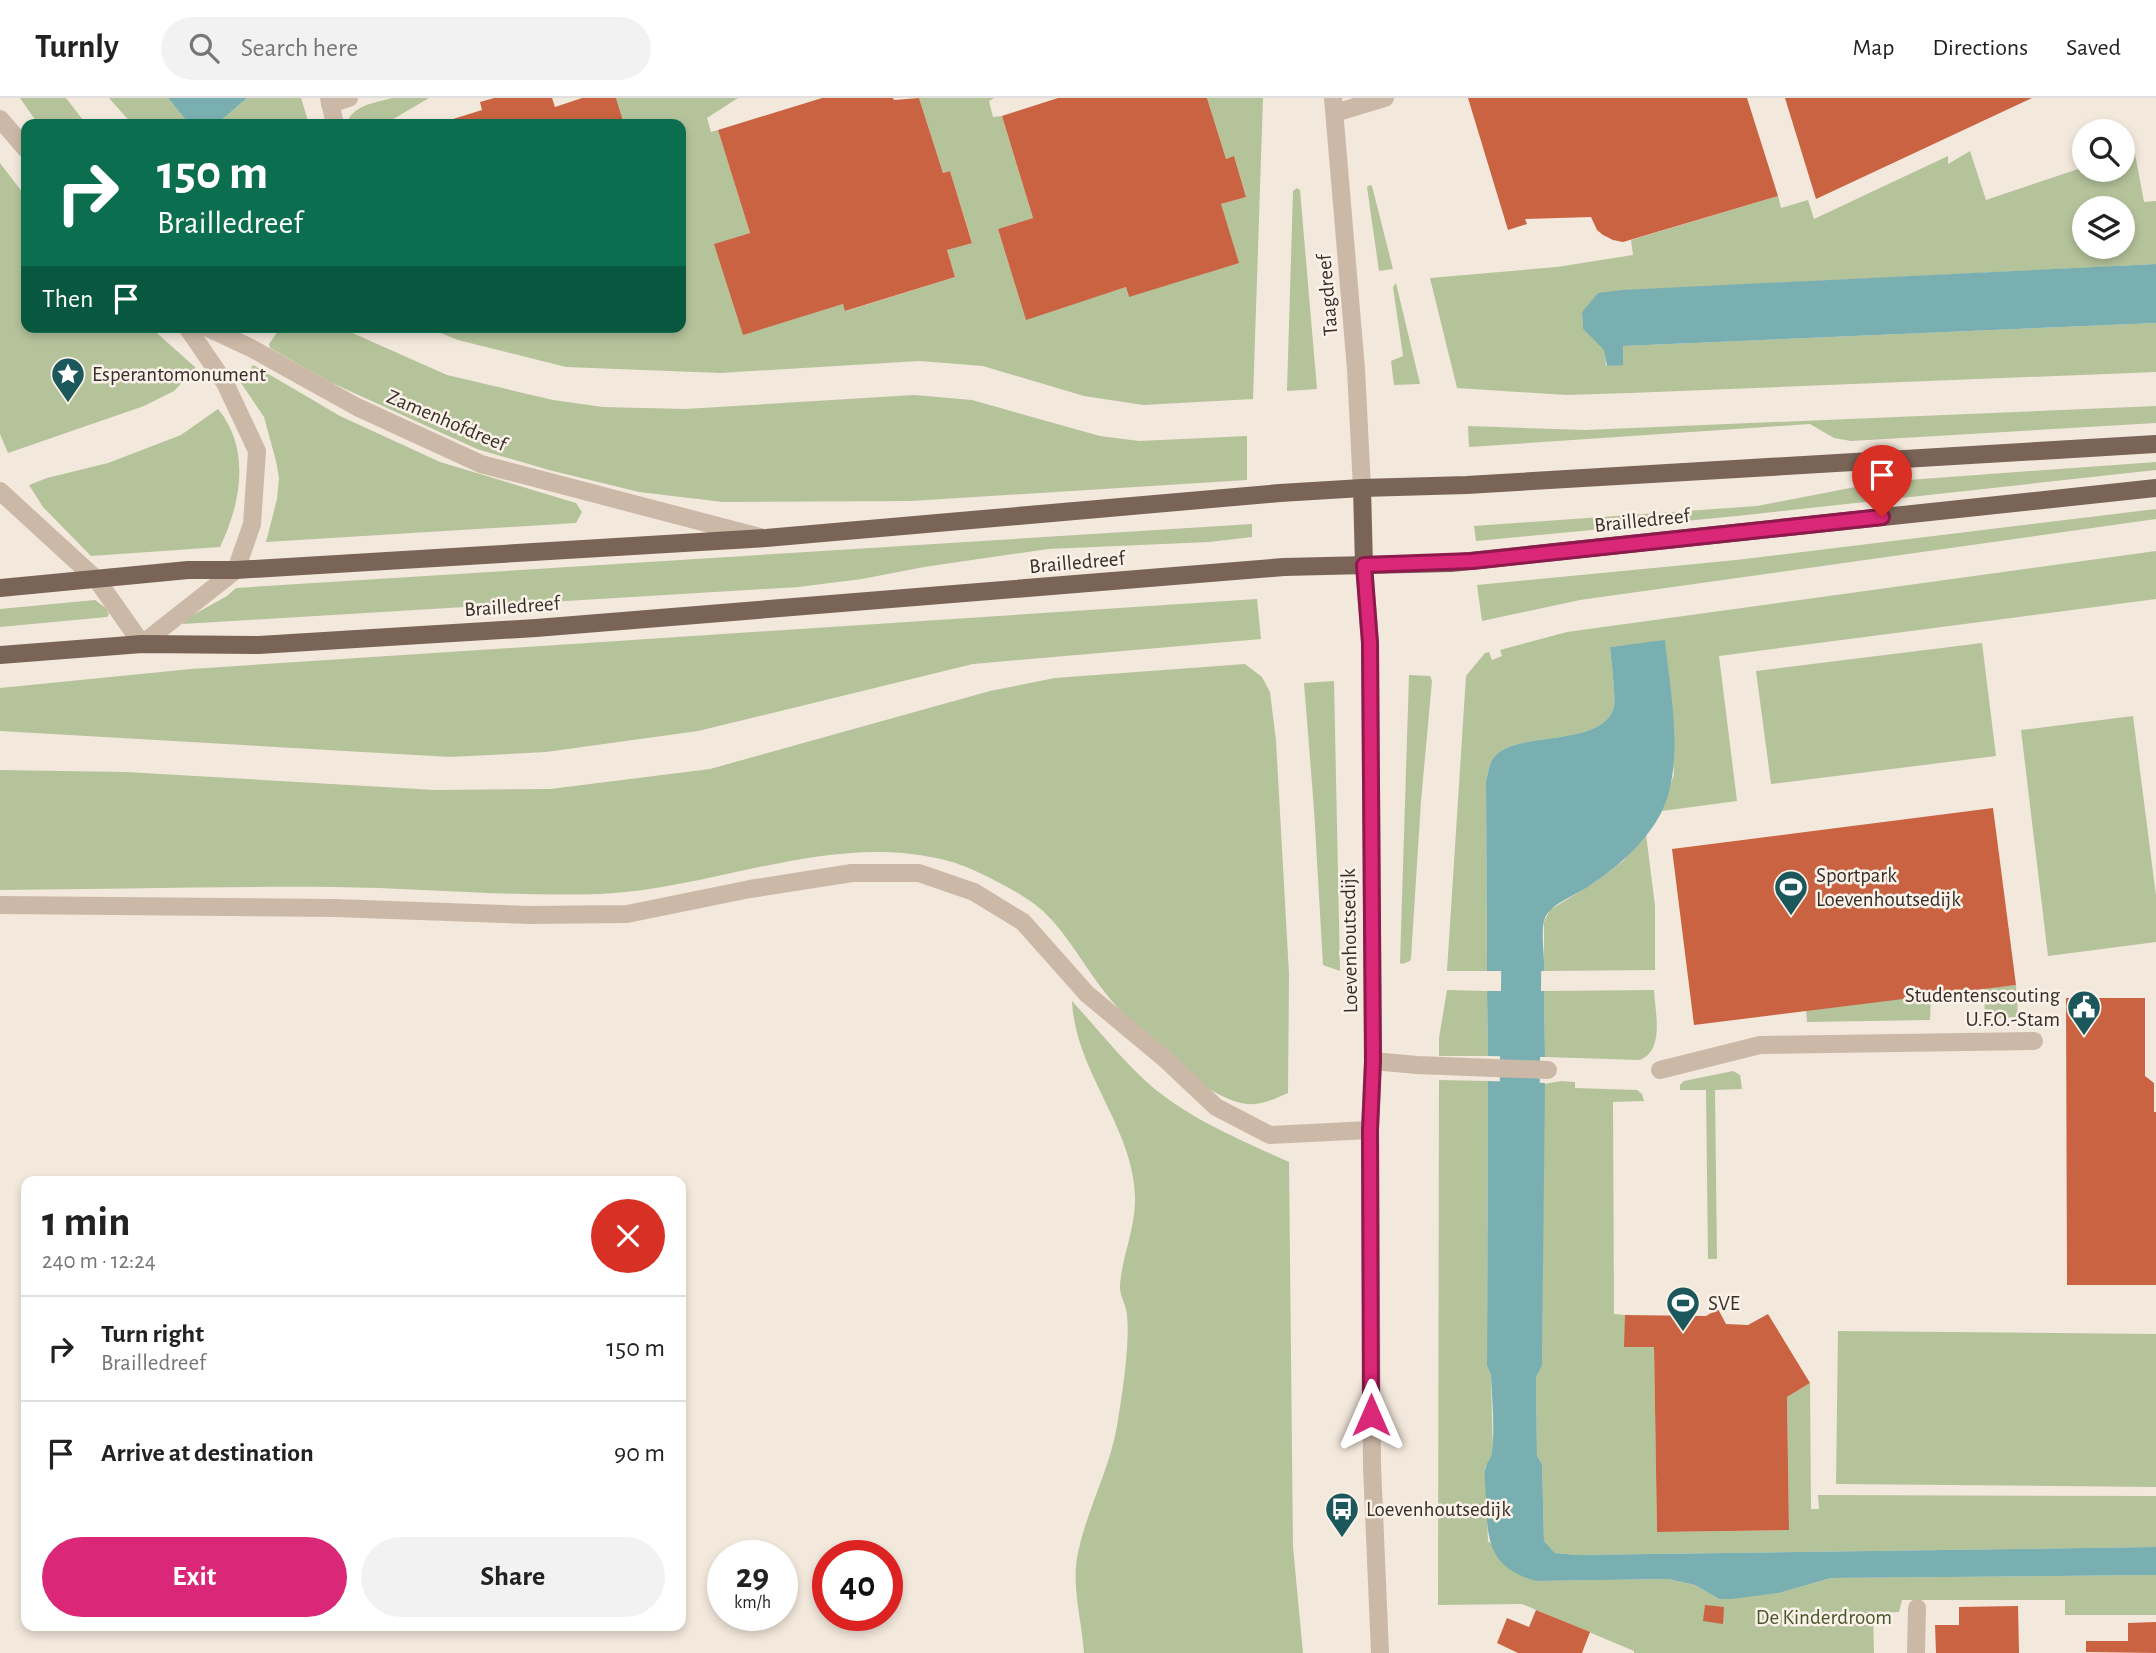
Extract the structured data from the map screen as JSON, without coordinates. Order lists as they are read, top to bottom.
{
  "streets": {
    "main road": ["Brailledreef"],
    "street": ["Taagdreef", "Zamenhofdreef", "Loevenhoutsedijk"]
  },
  "crossings": [
    ["Taagdreef", "Brailledreef"],
    ["Zamenhofdreef", "Brailledreef"],
    ["Brailledreef", "Loevenhoutsedijk"]
  ],
  "parks": ["De Kinderdroom"],
  "places": {
    "place": ["Esperantomonument"],
    "sports": ["Sportpark Loevenhoutsedijk", "SVE"],
    "public building": ["Studentenscouting U.F.O.-Stam"],
    "bus stop": ["Loevenhoutsedijk"]
  },
  "page": {
    "header": "Turnly",
    "search": "Search here",
    "nav": ["Map", "Directions", "Saved"],
    "turn": ["150 m", "Brailledreef"],
    "then": "Then",
    "heading": ["1 min", "240 m · 12:24"],
    "list": [
      {
        "name": "Turn right",
        "note": "Brailledreef",
        "value": "150 m"
      },
      {
        "name": "Arrive at destination",
        "value": "90 m"
      }
    ],
    "buttons": ["Exit", "Share"],
    "speed": "29 km/h",
    "limit": "40"
  }
}
